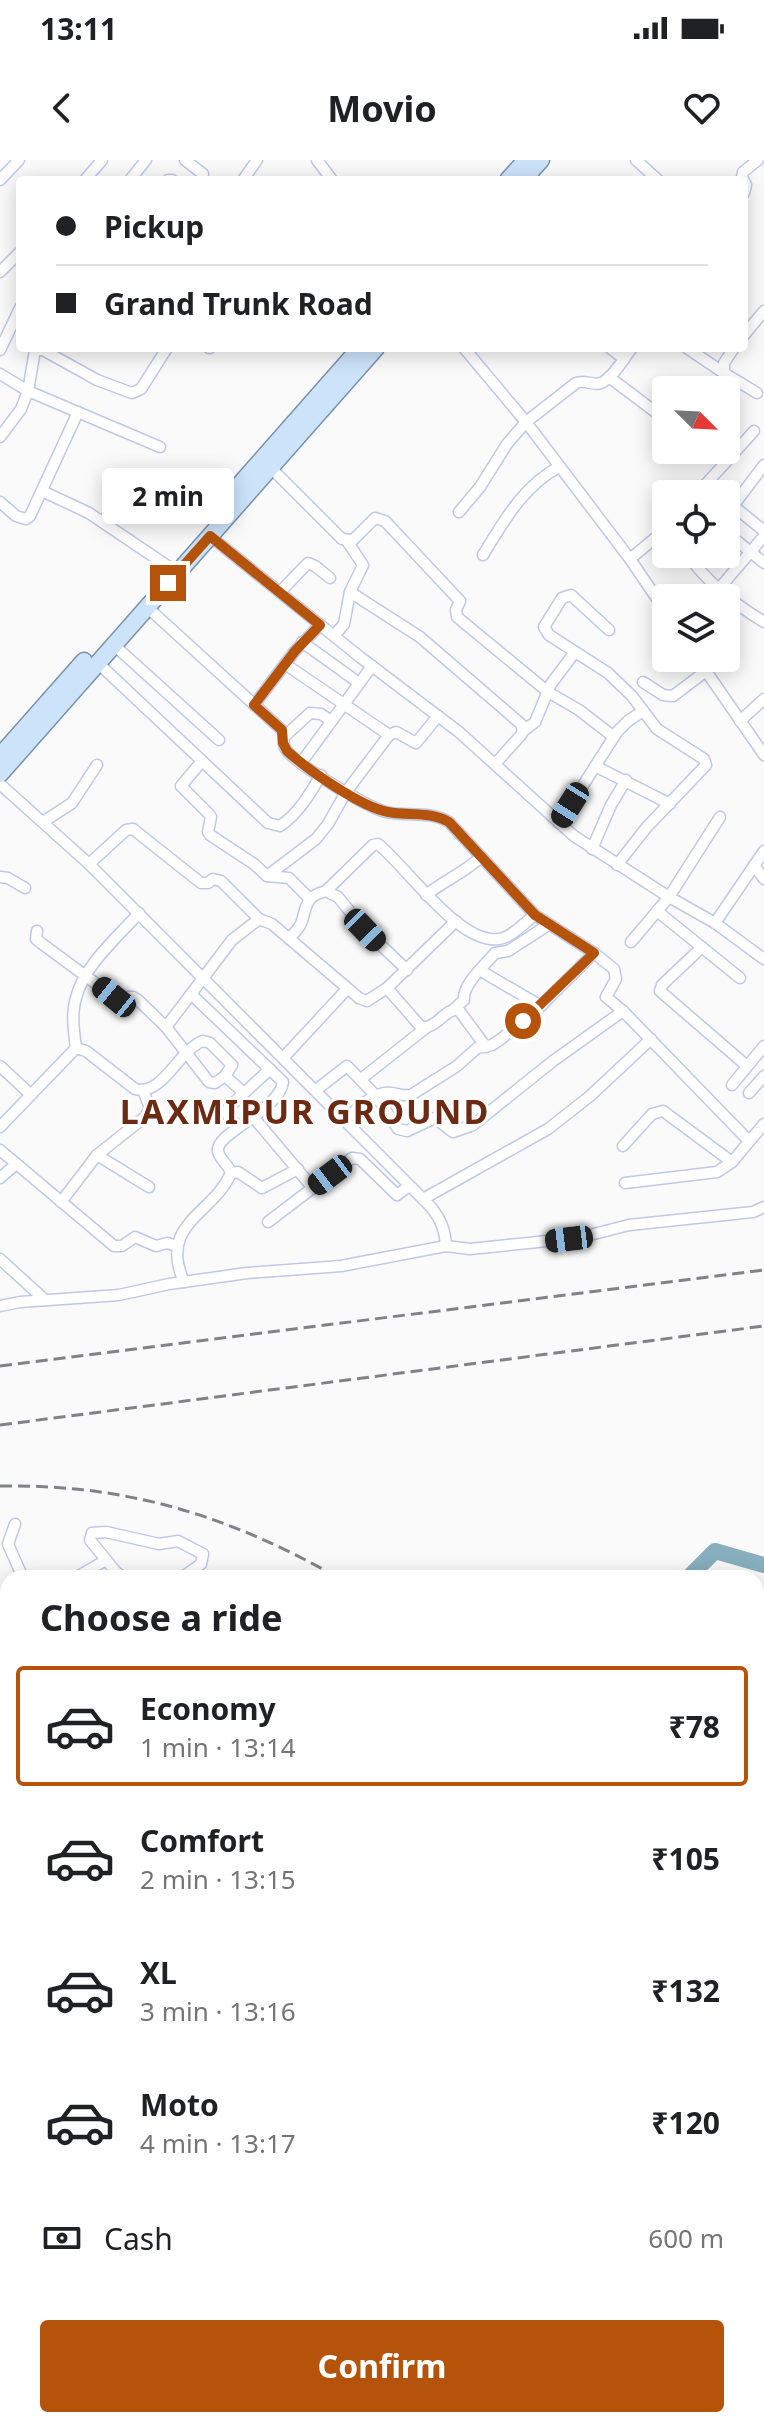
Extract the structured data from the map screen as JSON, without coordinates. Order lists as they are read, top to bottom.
{
  "districts": ["LAXMIPUR GROUND"],
  "north": "bottom right",
  "page": {
    "status": "13:11",
    "header": "Movio",
    "banner": ["Pickup", "Grand Trunk Road"],
    "bubble": "2 min",
    "heading": "Choose a ride",
    "list": [
      {
        "name": "Economy",
        "note": "1 min · 13:14",
        "value": "₹78"
      },
      {
        "name": "Comfort",
        "note": "2 min · 13:15",
        "value": "₹105"
      },
      {
        "name": "XL",
        "note": "3 min · 13:16",
        "value": "₹132"
      },
      {
        "name": "Moto",
        "note": "4 min · 13:17",
        "value": "₹120"
      }
    ],
    "pay": ["Cash", "600 m"],
    "buttons": "Confirm"
  }
}
